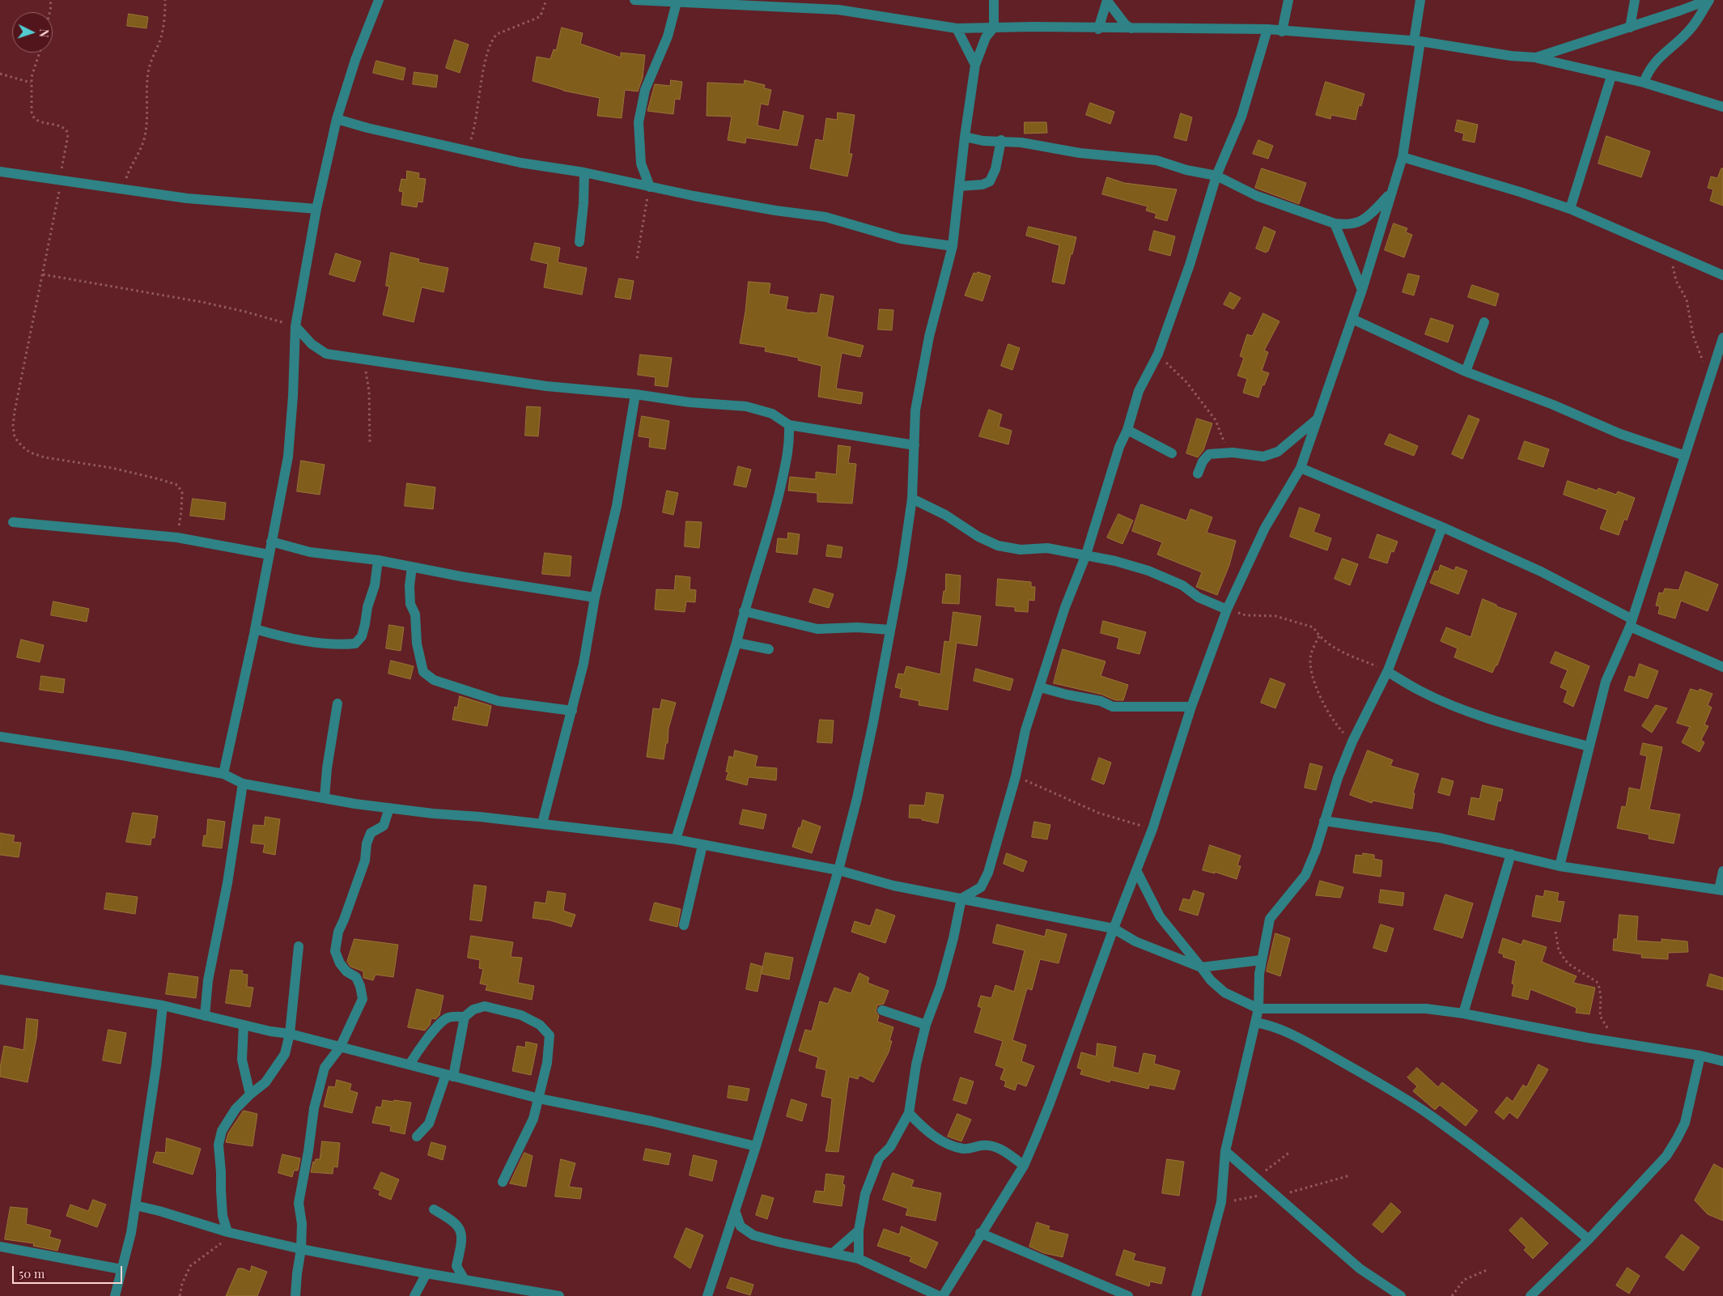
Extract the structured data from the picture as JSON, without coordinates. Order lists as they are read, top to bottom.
{
  "scale_bar": "50 m",
  "north": "right"
}
